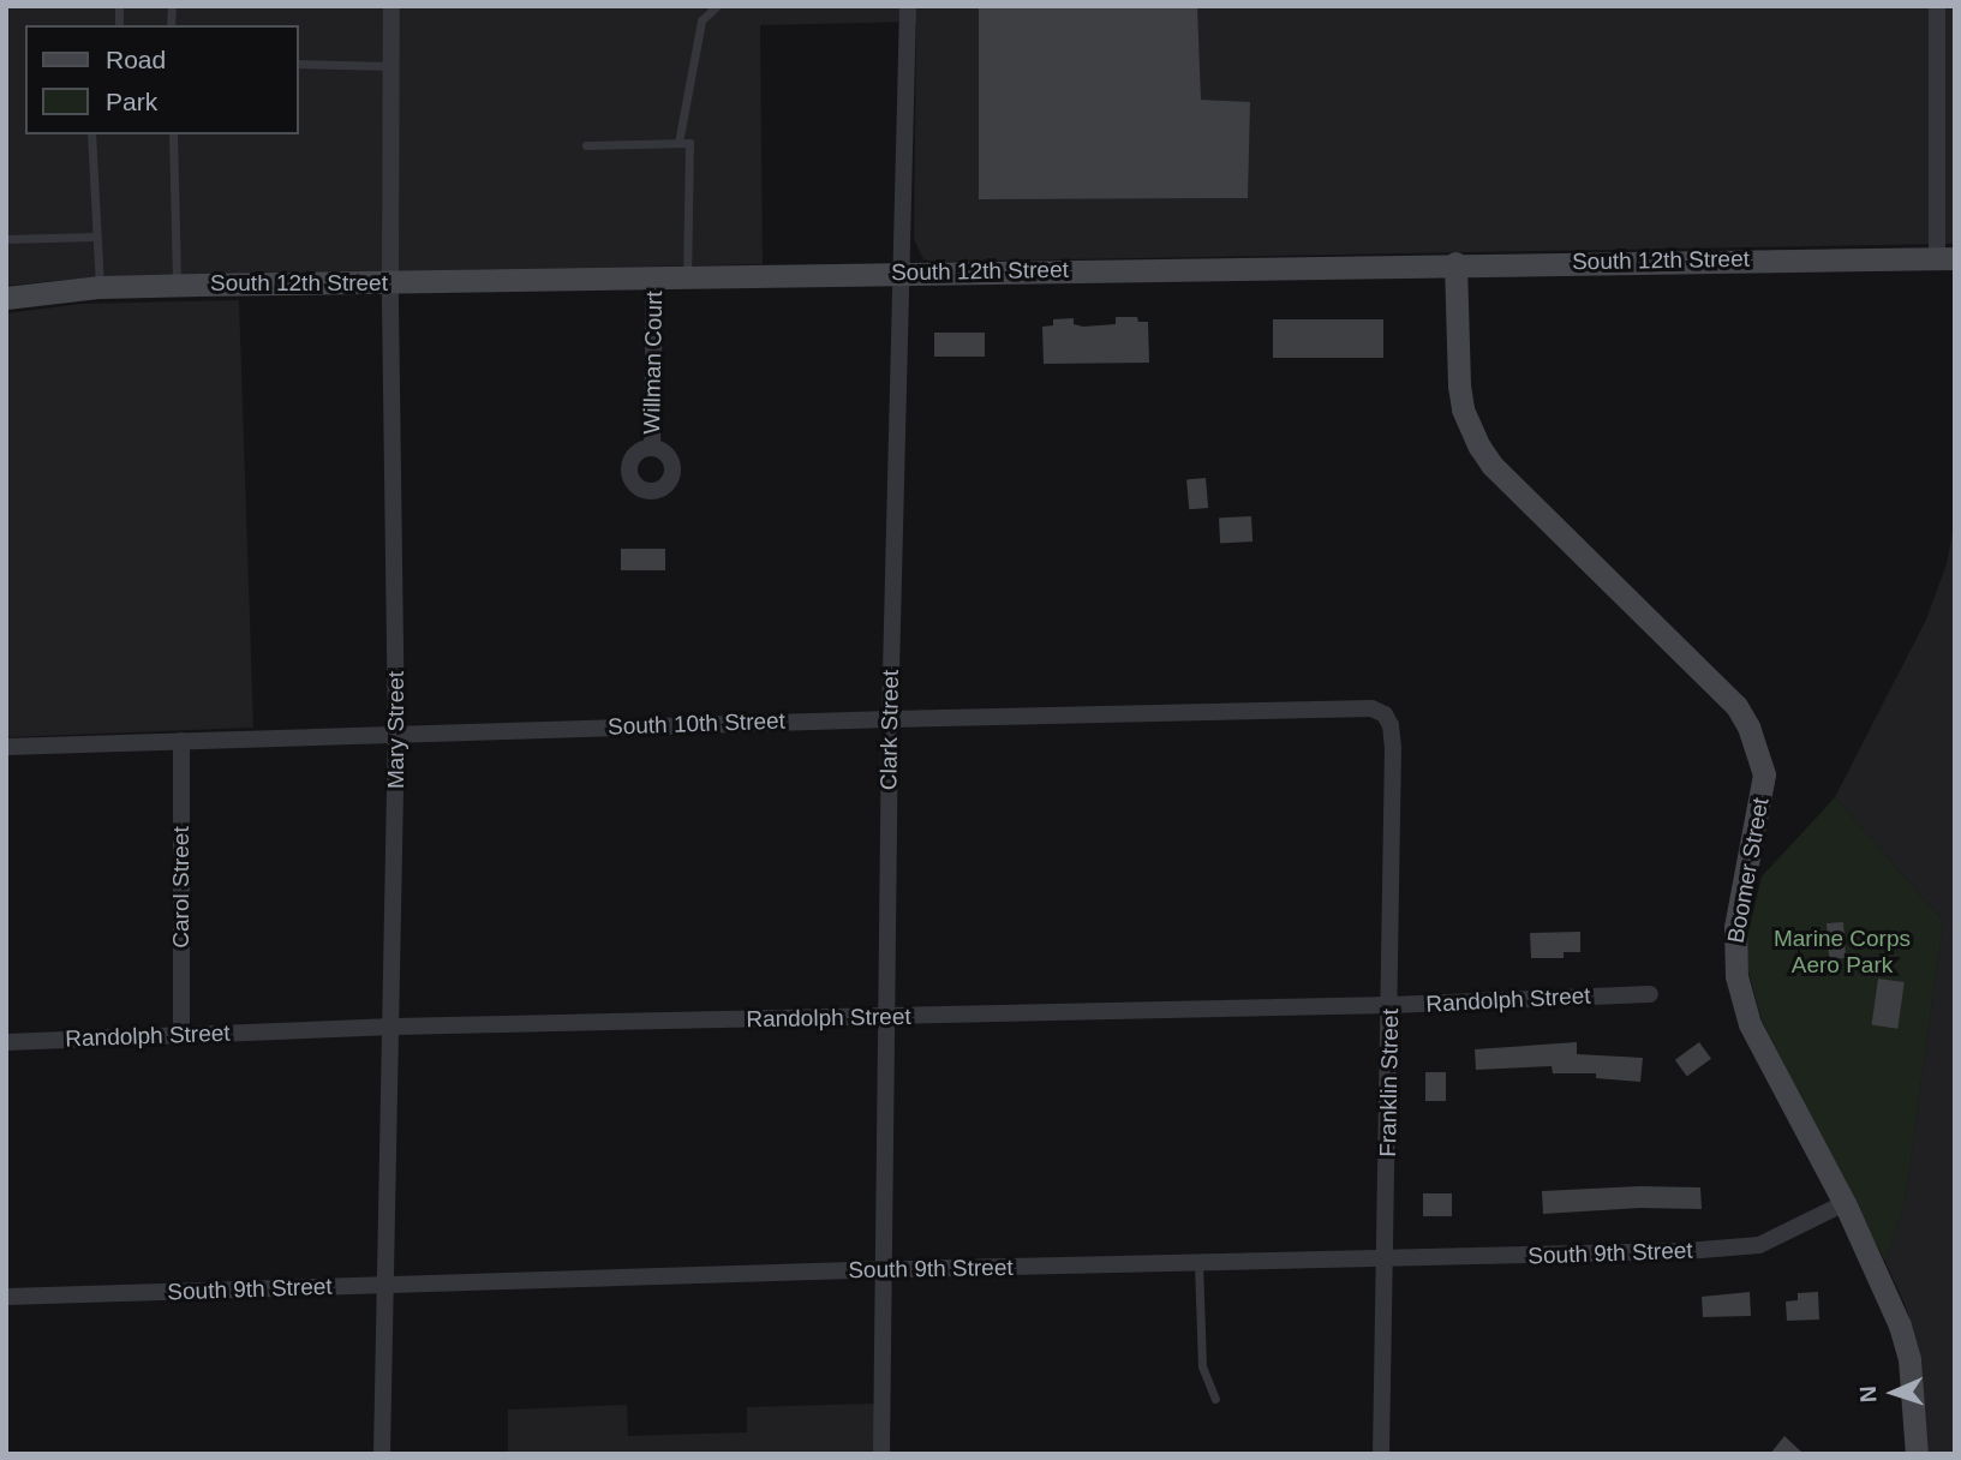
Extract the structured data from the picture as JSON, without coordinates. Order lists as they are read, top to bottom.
{
  "streets": {
    "street": [
      "South 12th Street",
      "Willman Court",
      "South 10th Street",
      "Mary Street",
      "Clark Street",
      "Boomer Street",
      "Carol Street",
      "Randolph Street",
      "Franklin Street",
      "South 9th Street"
    ]
  },
  "crossings": [
    ["South 12th Street", "Willman Court"],
    ["South 12th Street", "Mary Street"],
    ["South 12th Street", "Clark Street"],
    ["South 12th Street", "Boomer Street"],
    ["South 10th Street", "Mary Street"],
    ["South 10th Street", "Clark Street"],
    ["South 10th Street", "Carol Street"],
    ["South 10th Street", "Franklin Street"],
    ["Mary Street", "Randolph Street"],
    ["Mary Street", "South 9th Street"],
    ["Clark Street", "Randolph Street"],
    ["Clark Street", "South 9th Street"],
    ["Boomer Street", "South 9th Street"],
    ["Carol Street", "Randolph Street"],
    ["Randolph Street", "Franklin Street"],
    ["Franklin Street", "South 9th Street"]
  ],
  "parks": ["Marine Corps Aero Park"],
  "legend": ["Road", "Park"],
  "north": "left"
}
